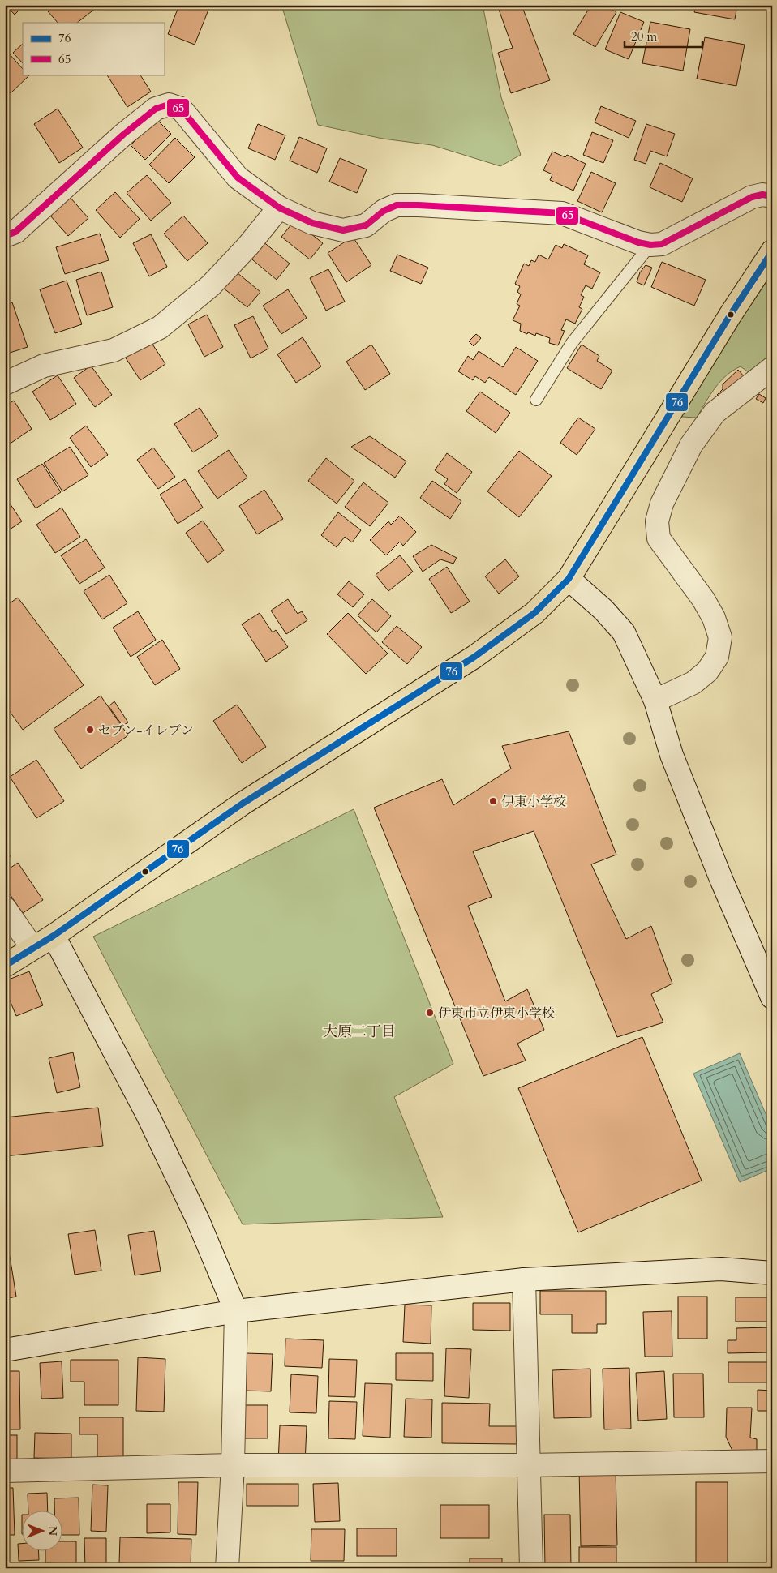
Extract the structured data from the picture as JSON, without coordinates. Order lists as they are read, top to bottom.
{
  "districts": ["大原二丁目"],
  "places": ["セブン-イレブン", "伊東小学校", "伊東市立伊東小学校"],
  "lines": ["transit line 65", "transit line 76"],
  "legend": ["76", "65"],
  "scale_bar": "20 m",
  "north": "right"
}
